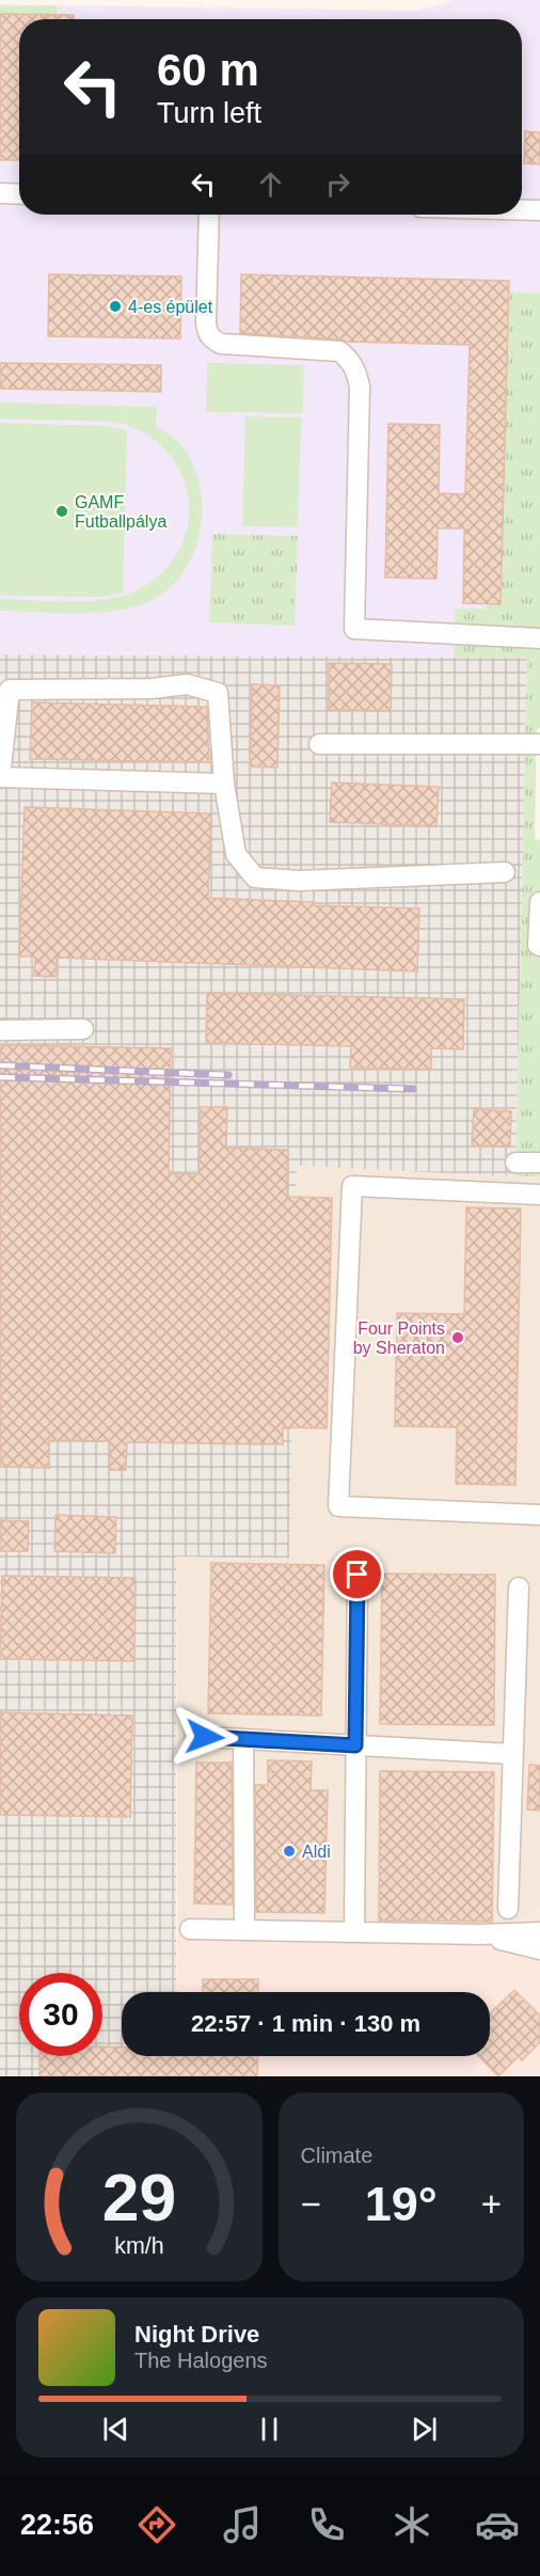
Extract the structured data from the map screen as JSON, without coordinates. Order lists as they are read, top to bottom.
{
  "places": [
    "4-es épület",
    "GAMF Futballpálya",
    "Four Points by Sheraton",
    "Aldi"
  ],
  "page": {
    "turn": ["60 m", "Turn left"],
    "limit": "30",
    "trip": "22:57 · 1 min · 130 m",
    "tile": "Climate",
    "heat": ["−", "19°", "+"],
    "song": ["Night Drive", "The Halogens"],
    "tabs": "22:56",
    "gauge": ["29", "km/h"]
  }
}
